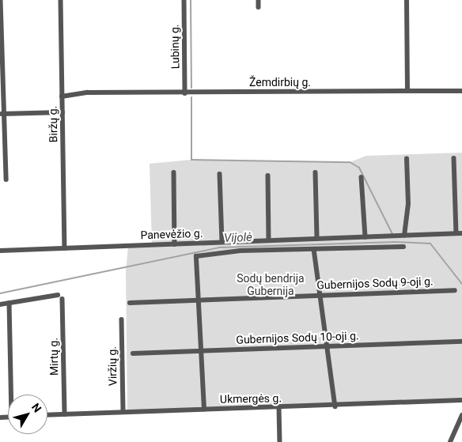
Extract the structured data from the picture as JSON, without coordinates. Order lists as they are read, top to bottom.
{
  "streets": {
    "street": [
      "Lubinų g.",
      "Žemdirbių g.",
      "Biržų g.",
      "Panevėžio g.",
      "Gubernijos Sodų 9-oji g.",
      "Gubernijos Sodų 10-oji g.",
      "Mirtų g.",
      "Viržių g.",
      "Ukmergės g."
    ]
  },
  "crossings": [
    ["Lubinų g.", "Žemdirbių g."],
    ["Žemdirbių g.", "Biržų g."],
    ["Biržų g.", "Panevėžio g."],
    ["Mirtų g.", "Ukmergės g."],
    ["Viržių g.", "Ukmergės g."]
  ],
  "water": ["Vijolė"],
  "parks": ["Sodų bendrija Gubernija"],
  "north": "top right"
}
